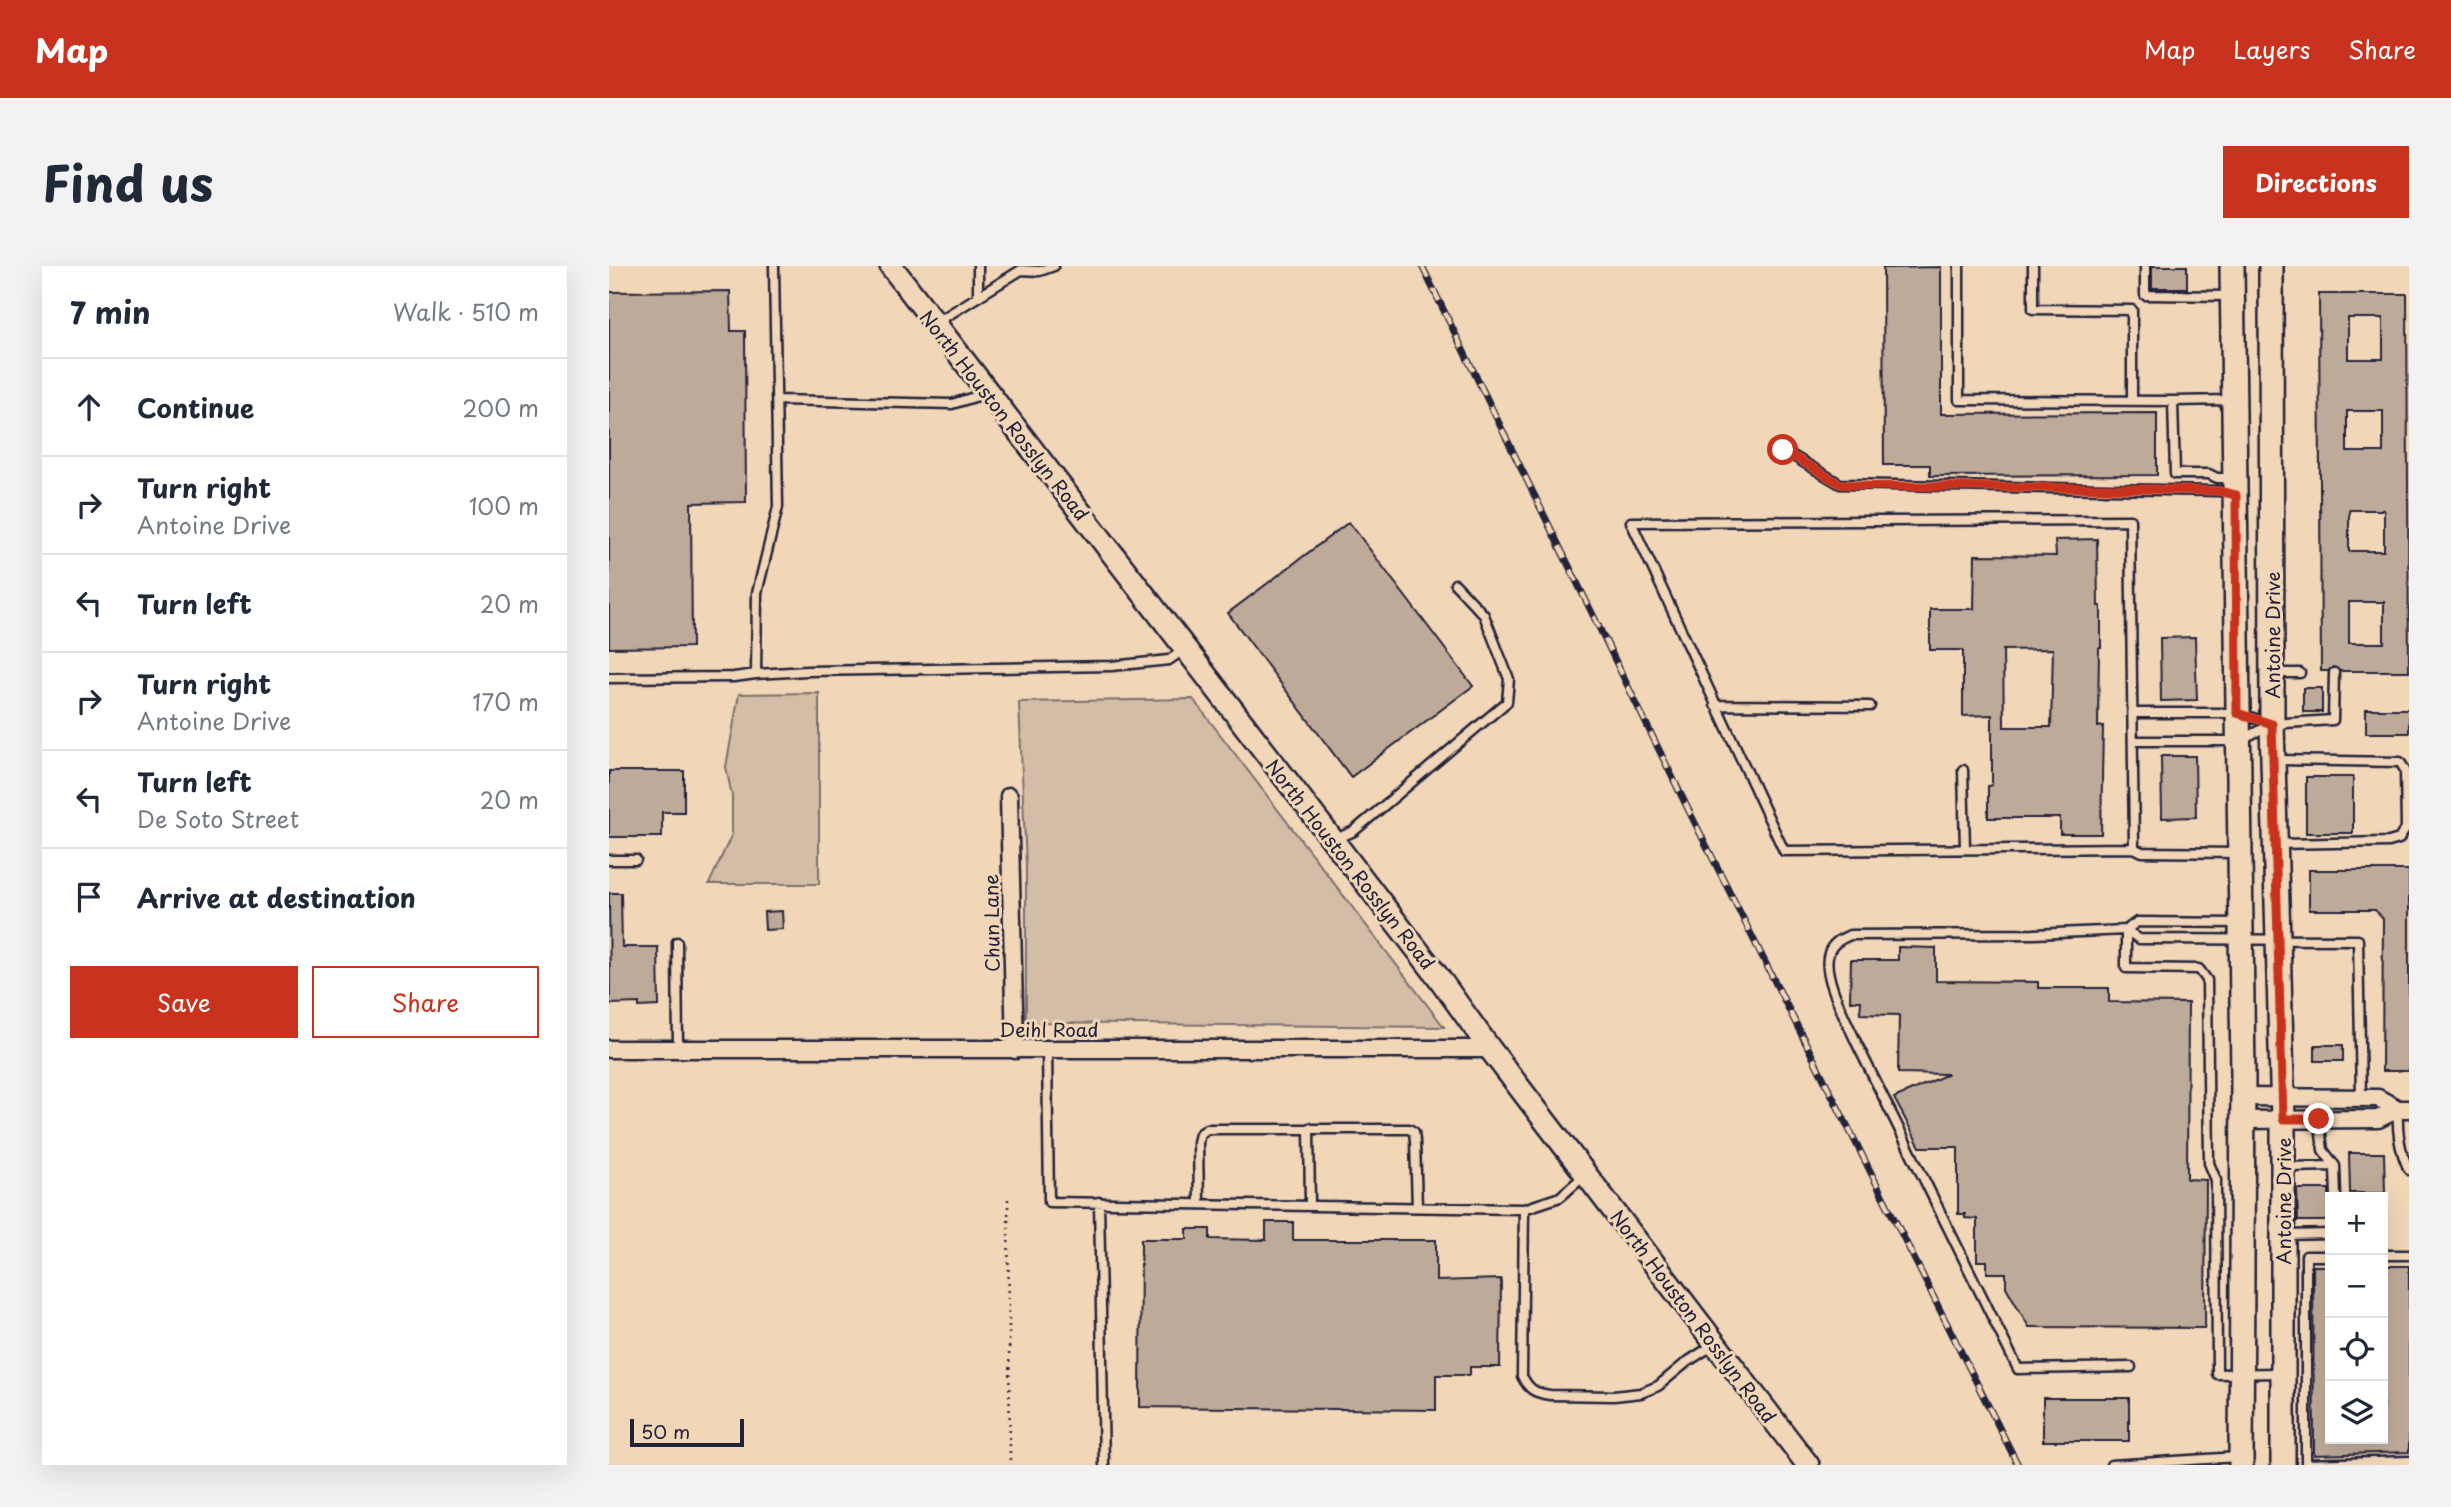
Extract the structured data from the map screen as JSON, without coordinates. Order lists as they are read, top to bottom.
{
  "streets": {
    "main road": ["Antoine Drive"],
    "street": ["North Houston Rosslyn Road", "Chun Lane", "Deihl Road"]
  },
  "crossings": [
    ["North Houston Rosslyn Road", "Deihl Road"],
    ["Chun Lane", "Deihl Road"]
  ],
  "scale_bar": "50 m",
  "page": {
    "header": "Map",
    "nav": ["Map", "Layers", "Share"],
    "title": "Find us",
    "buttons": [
      "Directions",
      ["Save", "Share"]
    ],
    "heading": ["7 min", "Walk · 510 m"],
    "list": [
      ["Continue", "200 m"],
      ["Turn right", "Antoine Drive", "100 m"],
      ["Turn left", "20 m"],
      ["Turn right", "Antoine Drive", "170 m"],
      ["Turn left", "De Soto Street", "20 m"],
      "Arrive at destination"
    ],
    "map_buttons": ["+", "−"],
    "scale": "50 m"
  }
}
